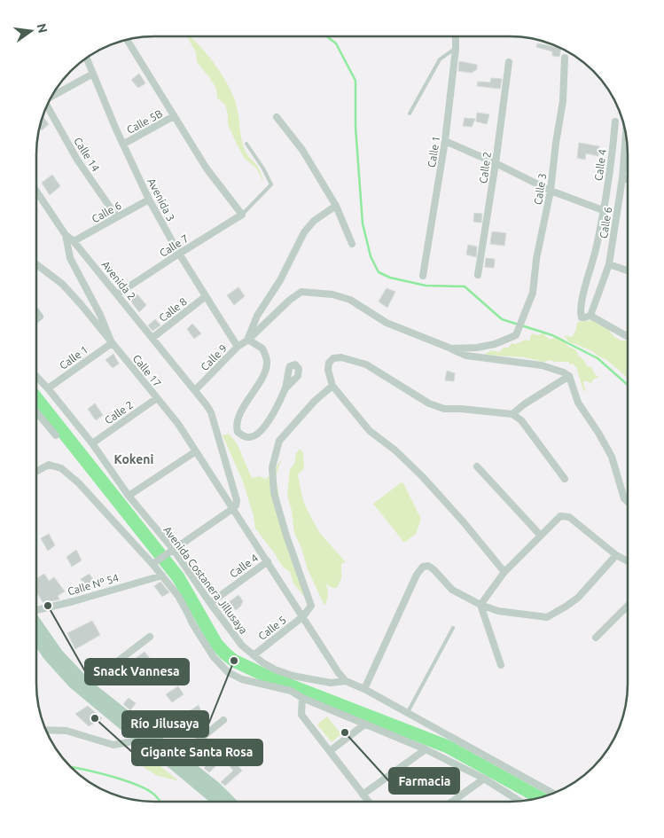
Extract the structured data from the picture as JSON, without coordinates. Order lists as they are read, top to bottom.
{
  "streets": {
    "street": [
      "Calle 5B",
      "Calle 1",
      "Calle 14",
      "Calle 4",
      "Calle 2",
      "Calle 3",
      "Avenida 3",
      "Calle 6",
      "Calle 7",
      "Avenida 2",
      "Calle 8",
      "Calle 9",
      "Calle 17",
      "Avenida Costanera Jillusaya",
      "Calle Nº 54",
      "Calle 5"
    ]
  },
  "crossings": [
    ["Calle 5B", "Avenida 3"],
    ["Calle 1", "Calle 17"],
    ["Calle 1", "Avenida Costanera Jillusaya"],
    ["Calle 14", "Calle 6"],
    ["Calle 4", "Calle 6"],
    ["Calle 4", "Calle 17"],
    ["Calle 4", "Avenida Costanera Jillusaya"],
    ["Calle 2", "Calle 17"],
    ["Calle 2", "Avenida Costanera Jillusaya"],
    ["Calle 3", "Calle 9"],
    ["Avenida 3", "Calle 6"],
    ["Avenida 3", "Calle 7"],
    ["Avenida 3", "Calle 8"],
    ["Avenida 3", "Calle 9"],
    ["Calle 6", "Avenida 2"],
    ["Calle 7", "Avenida 2"],
    ["Avenida 2", "Calle 8"],
    ["Avenida 2", "Calle 9"],
    ["Avenida 2", "Calle 17"],
    ["Calle 17", "Avenida Costanera Jillusaya"],
    ["Calle 17", "Calle 5"],
    ["Avenida Costanera Jillusaya", "Calle 5"]
  ],
  "districts": ["Kokeni"],
  "places": [
    "Snack Vannesa",
    "Río Jilusaya",
    "Gigante Santa Rosa",
    "Farmacia"
  ],
  "north": "right"
}
